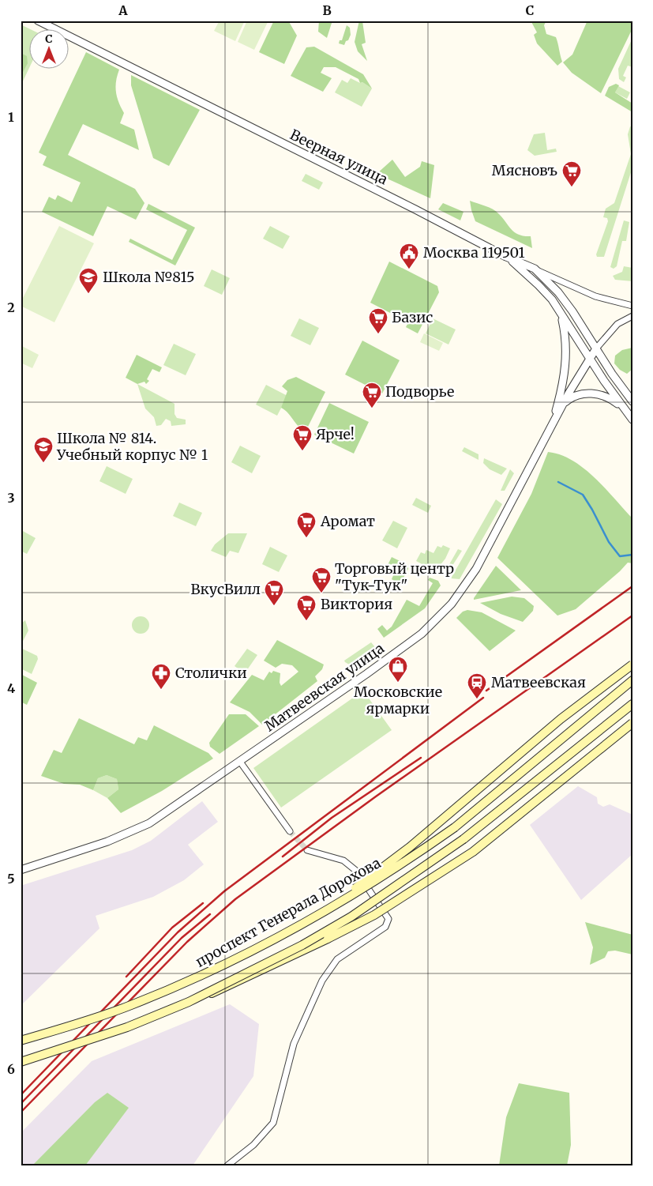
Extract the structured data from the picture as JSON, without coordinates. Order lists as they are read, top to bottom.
{
  "streets": {
    "main road": ["проспект Генерала Дорохова"],
    "street": ["Веерная улица", "Матвеевская улица"]
  },
  "places": {
    "supermarket": [
      "Мясновъ",
      "Базис",
      "Подворье",
      "Ярче!",
      "Аромат",
      "Торговый центр \"Тук-Тук\"",
      "ВкусВилл",
      "Виктория"
    ],
    "public building": ["Москва 119501"],
    "school or university": ["Школа №815", "Школа № 814. Учебный корпус № 1"],
    "shop": ["Московские ярмарки"],
    "pharmacy": ["Столички"],
    "station": ["Матвеевская"]
  },
  "north": "top",
  "grid": {
    "columns": ["A", "B", "C"],
    "rows": [
      "1",
      "2",
      "3",
      "4",
      "5",
      "6"
    ]
  }
}
